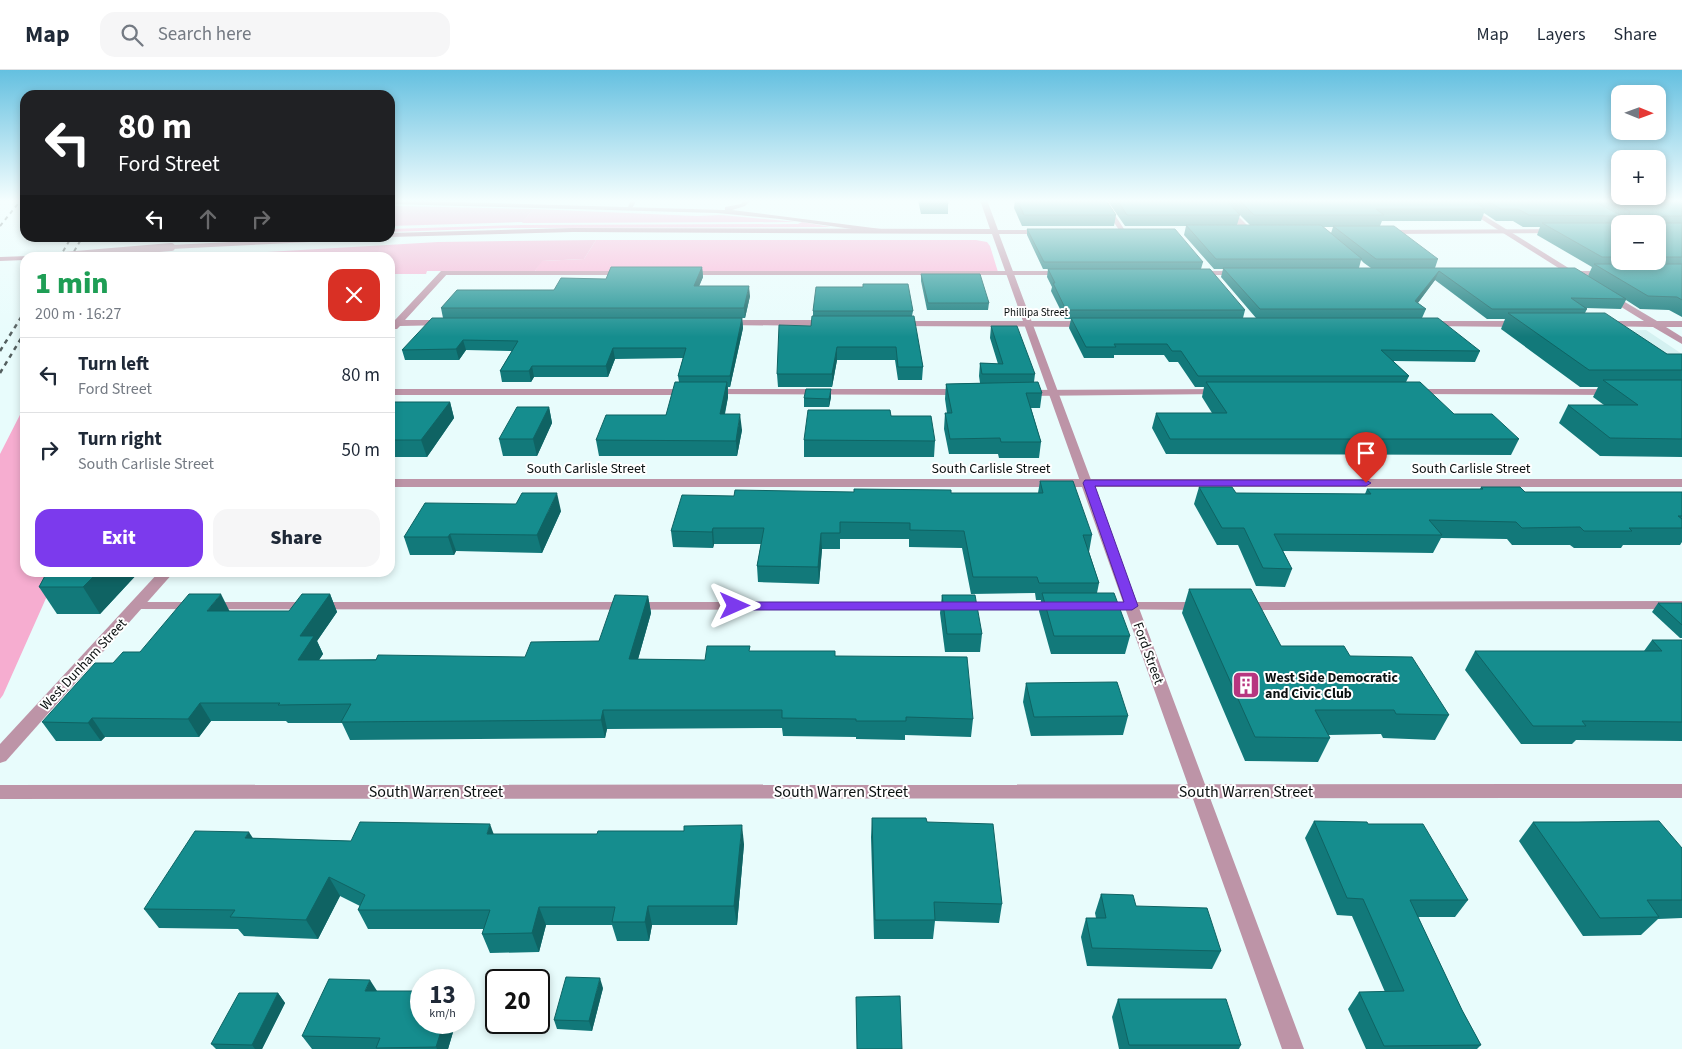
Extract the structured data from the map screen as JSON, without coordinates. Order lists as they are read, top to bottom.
{
  "streets": {
    "street": [
      "Phillipa Street",
      "South Carlisle Street",
      "Ford Street",
      "West Dunham Street",
      "South Warren Street"
    ]
  },
  "crossings": [
    ["Phillipa Street", "Ford Street"],
    ["South Carlisle Street", "Ford Street"],
    ["Ford Street", "South Warren Street"]
  ],
  "places": {
    "building": ["West Side Democratic and Civic Club"]
  },
  "north": "right",
  "page": {
    "header": "Map",
    "search": "Search here",
    "nav": ["Map", "Layers", "Share"],
    "map_buttons": ["+", "−"],
    "turn": ["80 m", "Ford Street"],
    "heading": ["1 min", "200 m · 16:27"],
    "list": [
      {
        "name": "Turn left",
        "note": "Ford Street",
        "value": "80 m"
      },
      {
        "name": "Turn right",
        "note": "South Carlisle Street",
        "value": "50 m"
      }
    ],
    "buttons": ["Exit", "Share"],
    "speed": "13 km/h",
    "limit": "20"
  }
}
